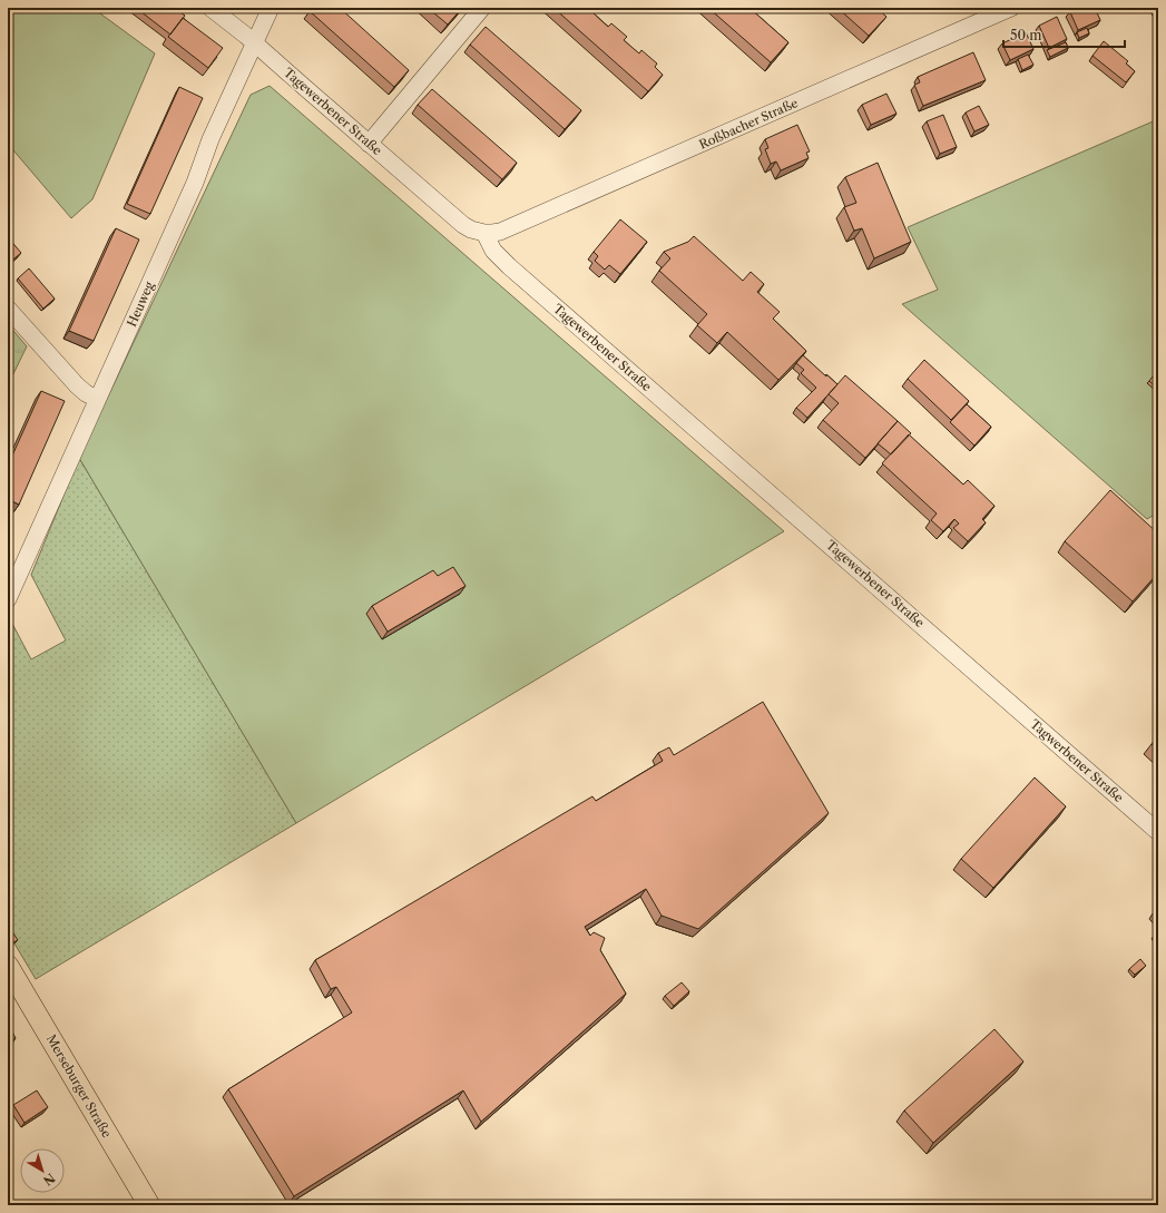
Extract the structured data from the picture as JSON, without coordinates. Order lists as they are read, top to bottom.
{
  "streets": {
    "main road": ["Merseburger Straße"],
    "street": [
      "Tagewerbener Straße",
      "Roßbacher Straße",
      "Heuweg",
      "Tagwerbener Straße"
    ]
  },
  "crossings": [
    ["Tagewerbener Straße", "Roßbacher Straße"],
    ["Tagewerbener Straße", "Heuweg"],
    ["Tagewerbener Straße", "Tagwerbener Straße"]
  ],
  "scale_bar": "50 m",
  "north": "bottom right"
}
